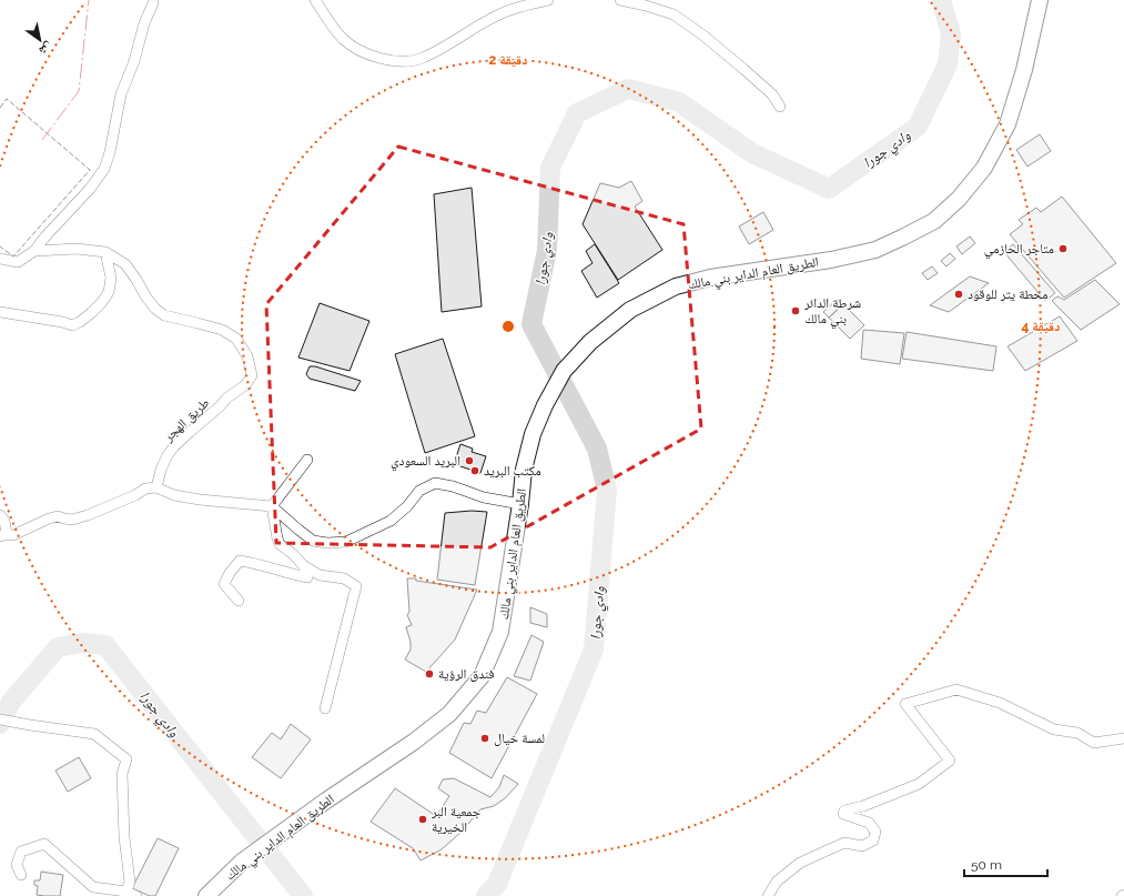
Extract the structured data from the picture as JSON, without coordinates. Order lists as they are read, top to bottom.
{
  "streets": {
    "main road": ["الطريق العام الداير بني مالك"],
    "street": ["طريق الهجر"]
  },
  "water": ["وادي جورا"],
  "places": [
    "متاجر الحازمي",
    "محطة يتر للوقود",
    "شرطة الدائر بني مالك",
    "البريد السعودي",
    "مكتب البريد",
    "فندق الرؤية",
    "لمسة خيال",
    "جمعية البر الخيرية"
  ],
  "scale_bar": "50 m",
  "north": "bottom right",
  "rings": ["2 دقيقة", "4 دقيقة"]
}
